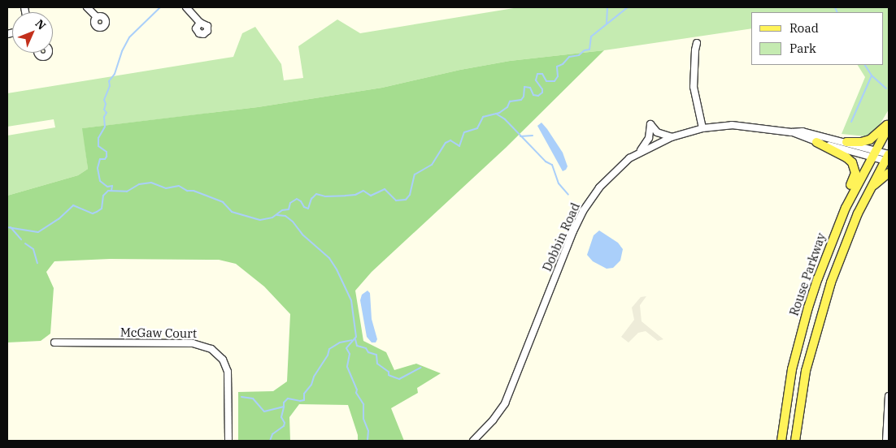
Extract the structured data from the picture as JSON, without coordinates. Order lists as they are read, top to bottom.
{
  "streets": {
    "main road": ["Rouse Parkway"],
    "street": ["Dobbin Road", "McGaw Court"]
  },
  "crossings": [
    ["Dobbin Road", "Rouse Parkway"]
  ],
  "legend": ["Road", "Park"],
  "north": "top right"
}
